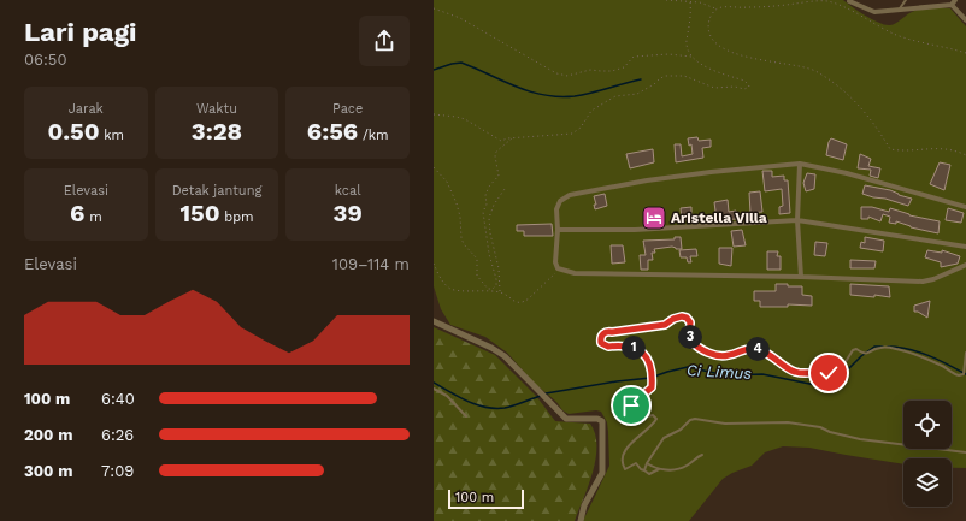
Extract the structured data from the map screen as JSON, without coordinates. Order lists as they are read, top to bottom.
{
  "water": ["Ci Limus"],
  "places": {
    "hotel": ["Aristella Villa"]
  },
  "scale_bar": "100 m",
  "page": {
    "heading": ["Lari pagi", "06:50"],
    "stats": [
      ["Jarak", "0.50 km"],
      ["Waktu", "3:28"],
      ["Pace", "6:56 /km"],
      ["Elevasi", "6 m"],
      ["Detak jantung", "150 bpm"],
      ["kcal", "39"]
    ],
    "chart": ["Elevasi", "109–114 m"],
    "pins": ["3", "1", "4"],
    "list": [
      {
        "name": "100 m",
        "note": "6:40"
      },
      {
        "name": "200 m",
        "note": "6:26"
      },
      {
        "name": "300 m",
        "note": "7:09"
      }
    ],
    "scale": "100 m"
  }
}
